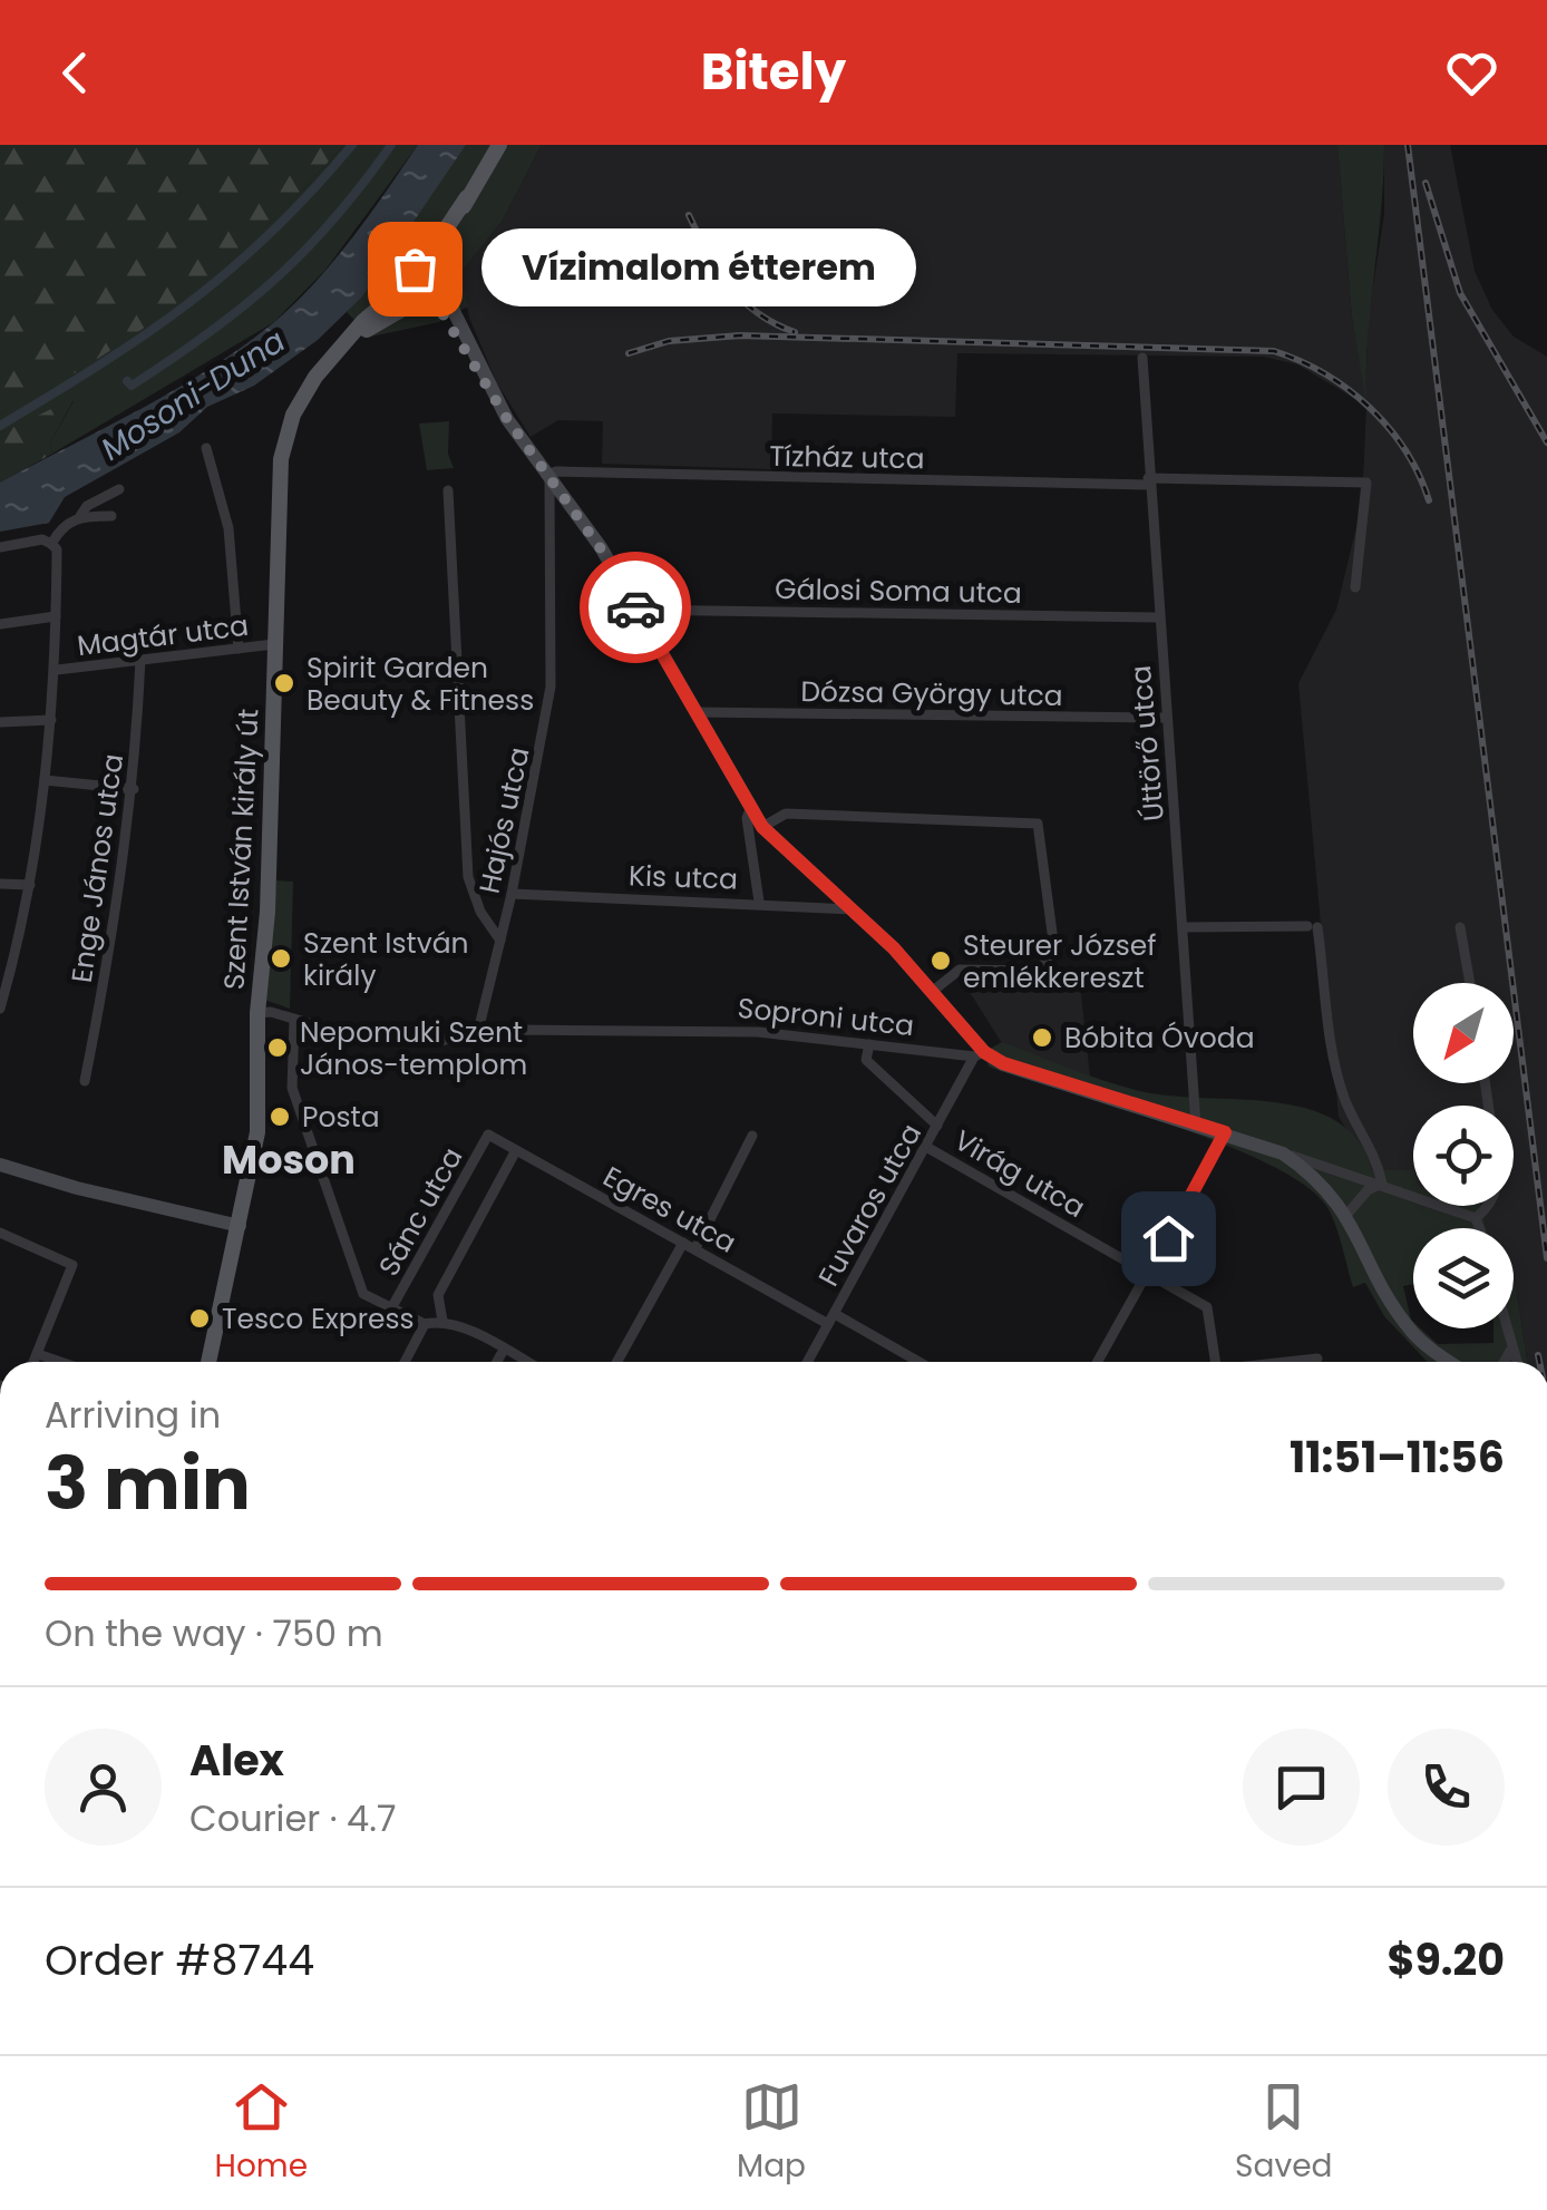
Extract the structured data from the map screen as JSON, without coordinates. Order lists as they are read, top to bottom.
{
  "streets": {
    "main road": ["Szent István király út"],
    "street": [
      "Tízház utca",
      "Gálosi Soma utca",
      "Magtár utca",
      "Dózsa György utca",
      "Úttörő utca",
      "Hajós utca",
      "Enge János utca",
      "Kis utca",
      "Soproni utca",
      "Virág utca",
      "Fuvaros utca",
      "Egres utca",
      "Sánc utca"
    ]
  },
  "crossings": [
    ["Tízház utca", "Úttörő utca"],
    ["Tízház utca", "Hajós utca"],
    ["Gálosi Soma utca", "Úttörő utca"],
    ["Magtár utca", "Szent István király út"],
    ["Magtár utca", "Enge János utca"],
    ["Dózsa György utca", "Úttörő utca"],
    ["Úttörő utca", "Soproni utca"],
    ["Hajós utca", "Kis utca"],
    ["Hajós utca", "Soproni utca"],
    ["Szent István király út", "Soproni utca"],
    ["Soproni utca", "Fuvaros utca"],
    ["Virág utca", "Fuvaros utca"],
    ["Fuvaros utca", "Egres utca"],
    ["Egres utca", "Sánc utca"]
  ],
  "districts": ["Moson"],
  "water": ["Mosoni-Duna"],
  "places": [
    "Vízimalom étterem",
    "Spirit Garden Beauty & Fitness",
    "Szent István király",
    "Steurer József emlékkereszt",
    "Bóbita Óvoda",
    "Nepomuki Szent János-templom",
    "Posta",
    "Tesco Express"
  ],
  "north": "bottom left",
  "page": {
    "header": "Bitely",
    "bubble": "Vízimalom étterem",
    "heading": ["3 min", "Arriving in", "11:51–11:56"],
    "panel": [
      "Alex",
      "Courier · 4.7",
      "Order #8744",
      "$9.20"
    ],
    "bar": "On the way · 750 m",
    "tabs": ["Home", "Map", "Saved"]
  }
}
